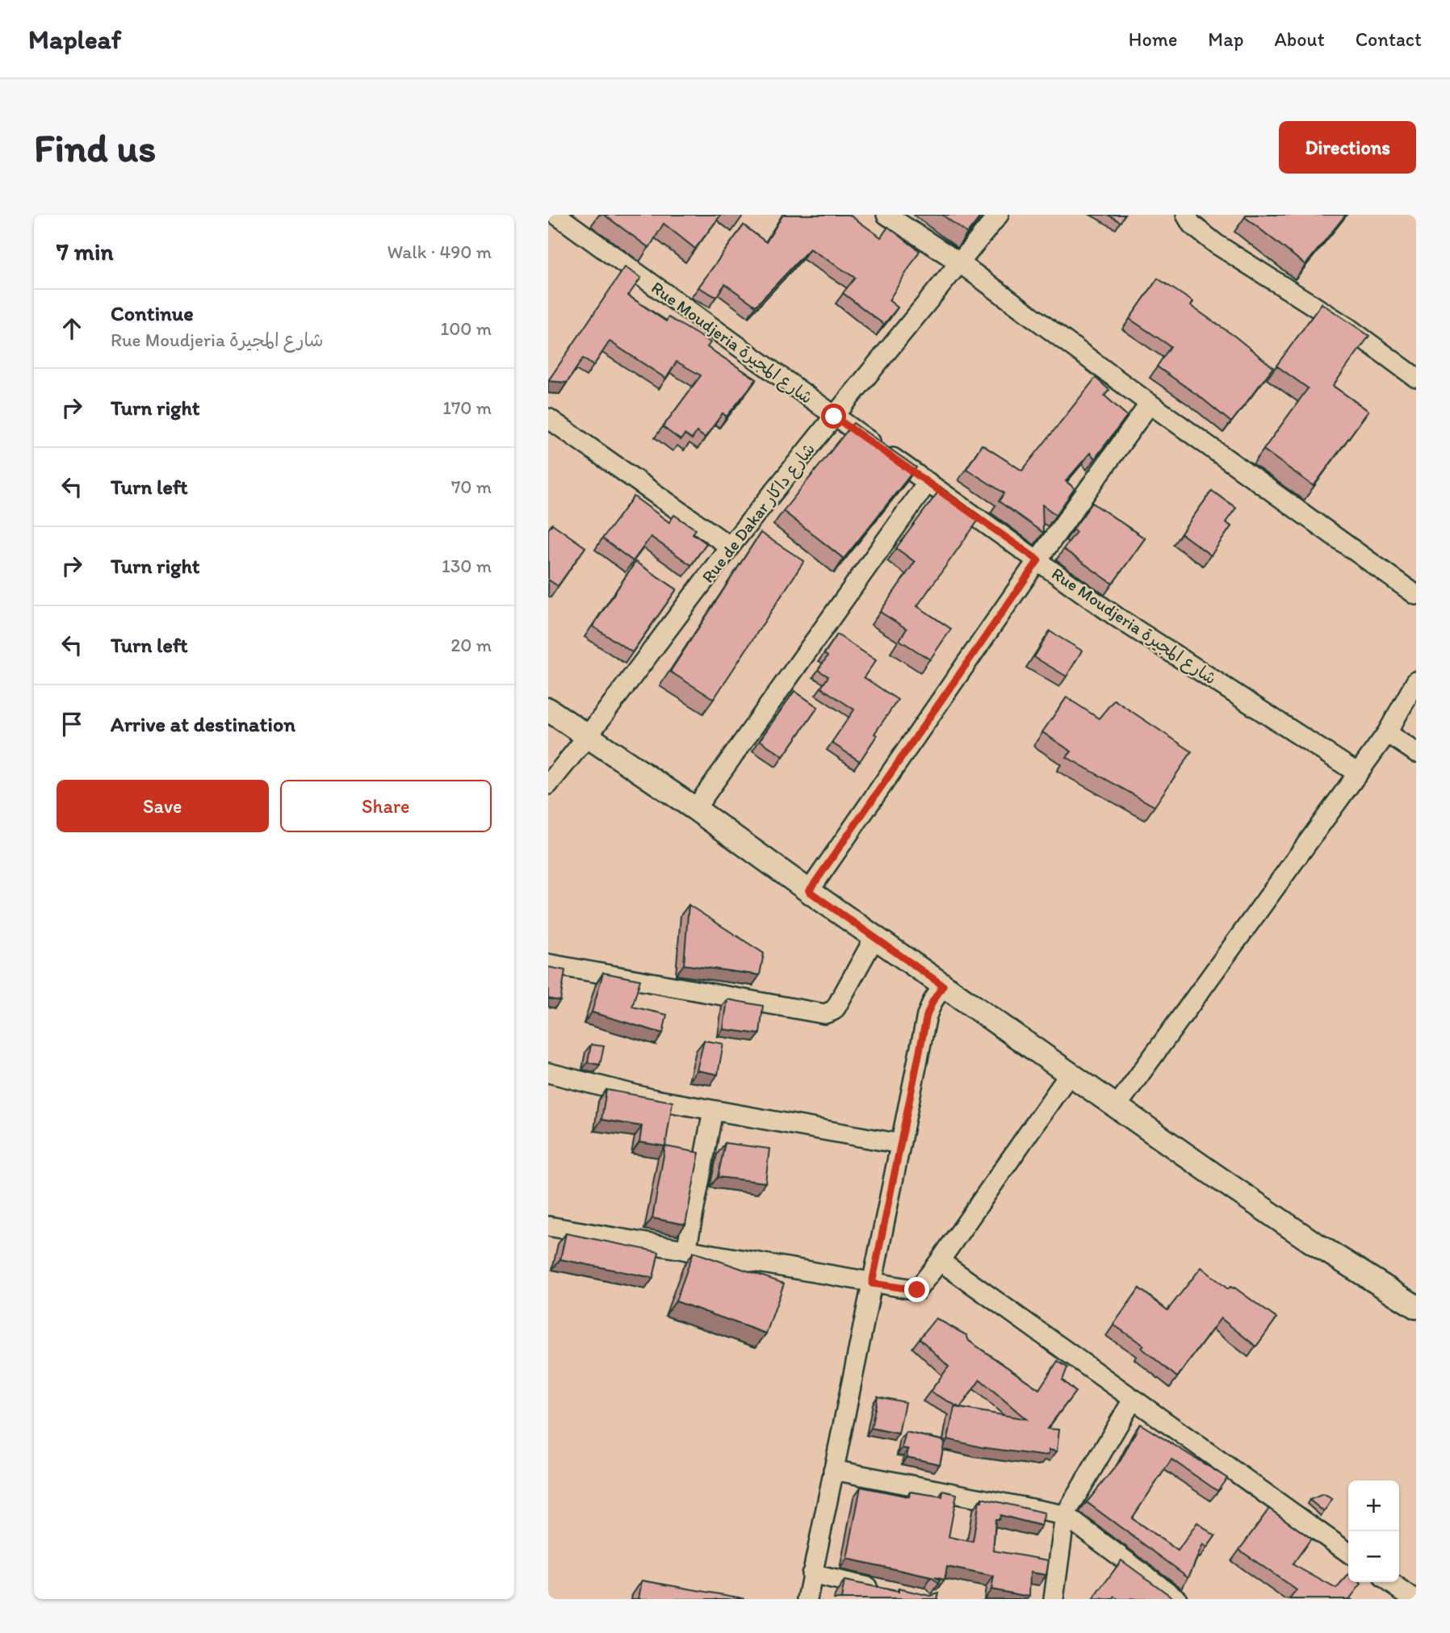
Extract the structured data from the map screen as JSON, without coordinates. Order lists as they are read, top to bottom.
{
  "streets": {
    "street": ["Rue Moudjeria شارع المجيرة", "Rue de Dakar شارع داكار"]
  },
  "crossings": [
    ["Rue Moudjeria شارع المجيرة", "Rue de Dakar شارع داكار"]
  ],
  "page": {
    "header": "Mapleaf",
    "nav": [
      "Home",
      "Map",
      "About",
      "Contact"
    ],
    "buttons": [
      "Directions",
      ["Save", "Share"]
    ],
    "title": "Find us",
    "heading": ["7 min", "Walk · 490 m"],
    "list": [
      ["Continue", "Rue Moudjeria شارع المجيرة", "100 m"],
      ["Turn right", "170 m"],
      ["Turn left", "70 m"],
      ["Turn right", "130 m"],
      ["Turn left", "20 m"],
      "Arrive at destination"
    ],
    "map_buttons": ["+", "−"]
  }
}
